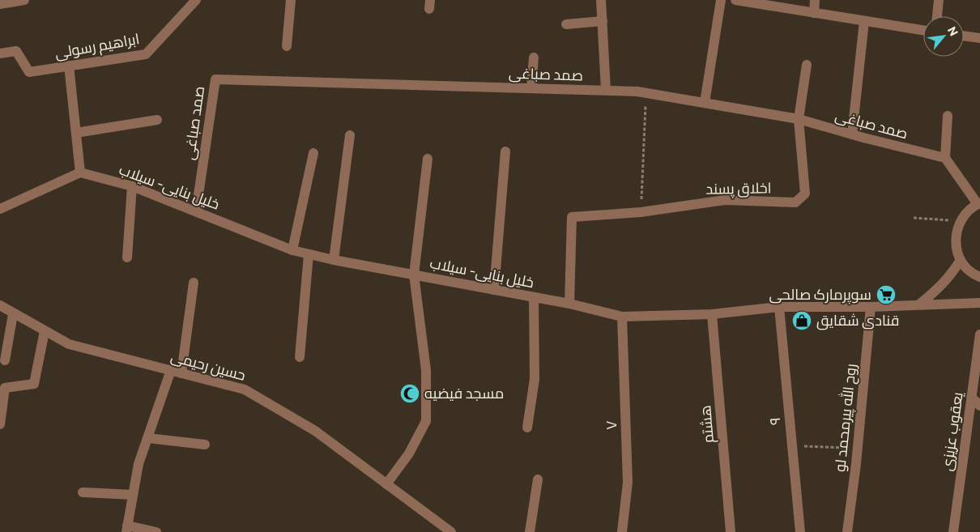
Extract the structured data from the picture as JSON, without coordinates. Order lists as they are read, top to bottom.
{
  "streets": {
    "street": [
      "ابراهیم رسولی",
      "صمد صباغی",
      "خلیل بنایی- سیلاب",
      "اخلاق پسند",
      "حسین رحیمی",
      "روح الله پیرمحمد لو",
      "۹",
      "هشتم",
      "۷",
      "یعقوب عزیزی"
    ]
  },
  "crossings": [
    ["صمد صباغی", "خلیل بنایی- سیلاب"],
    ["صمد صباغی", "اخلاق پسند"],
    ["خلیل بنایی- سیلاب", "اخلاق پسند"],
    ["خلیل بنایی- سیلاب", "روح الله پیرمحمد لو"],
    ["خلیل بنایی- سیلاب", "۹"],
    ["خلیل بنایی- سیلاب", "هشتم"],
    ["خلیل بنایی- سیلاب", "۷"]
  ],
  "places": {
    "supermarket": ["سوپرمارک صالحی"],
    "shop": ["قنادی شقایق"],
    "mosque": ["مسجد فیضیه"]
  },
  "north": "top right"
}
